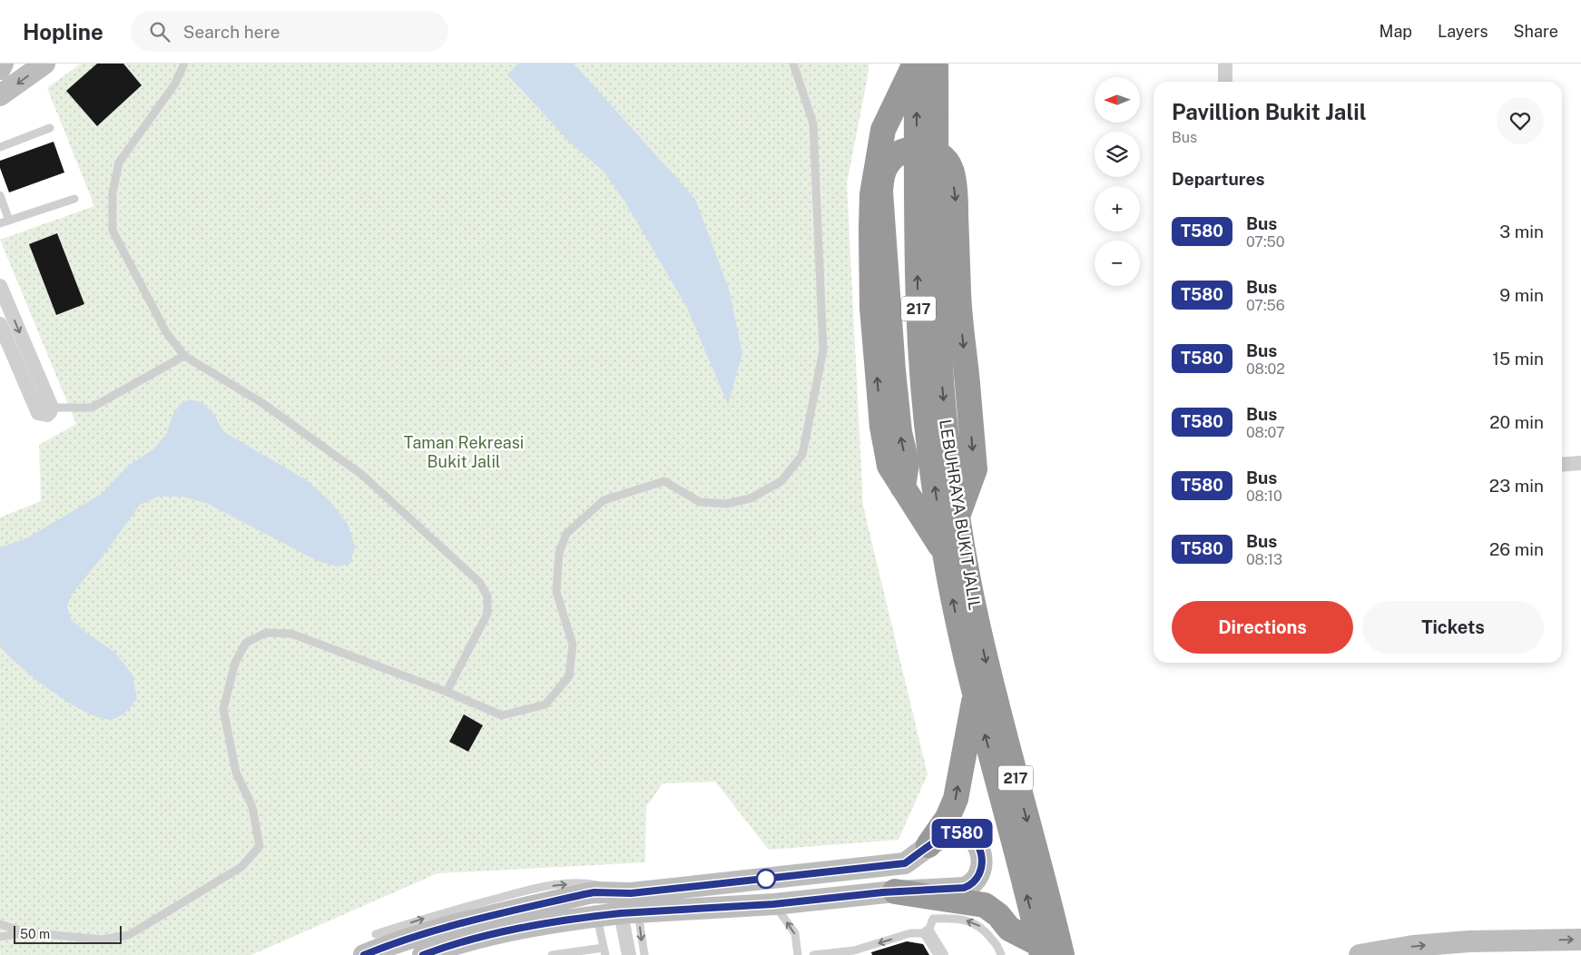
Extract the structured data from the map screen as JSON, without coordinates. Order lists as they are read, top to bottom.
{
  "streets": {
    "highway": ["217", "LEBUHRAYA BUKIT JALIL"]
  },
  "parks": ["Taman Rekreasi Bukit Jalil"],
  "lines": ["bus line T580"],
  "scale_bar": "50 m",
  "north": "left",
  "page": {
    "header": "Hopline",
    "search": "Search here",
    "nav": ["Map", "Layers", "Share"],
    "on_map": "T580",
    "map_buttons": ["+", "−"],
    "heading": [
      ["Pavillion Bukit Jalil", "Bus"],
      "Departures"
    ],
    "list": [
      {
        "mark": "T580",
        "name": "Bus",
        "note": "07:50",
        "value": "3 min"
      },
      {
        "mark": "T580",
        "name": "Bus",
        "note": "07:56",
        "value": "9 min"
      },
      {
        "mark": "T580",
        "name": "Bus",
        "note": "08:02",
        "value": "15 min"
      },
      {
        "mark": "T580",
        "name": "Bus",
        "note": "08:07",
        "value": "20 min"
      },
      {
        "mark": "T580",
        "name": "Bus",
        "note": "08:10",
        "value": "23 min"
      },
      {
        "mark": "T580",
        "name": "Bus",
        "note": "08:13",
        "value": "26 min"
      }
    ],
    "buttons": ["Directions", "Tickets"],
    "scale": "50 m"
  }
}
